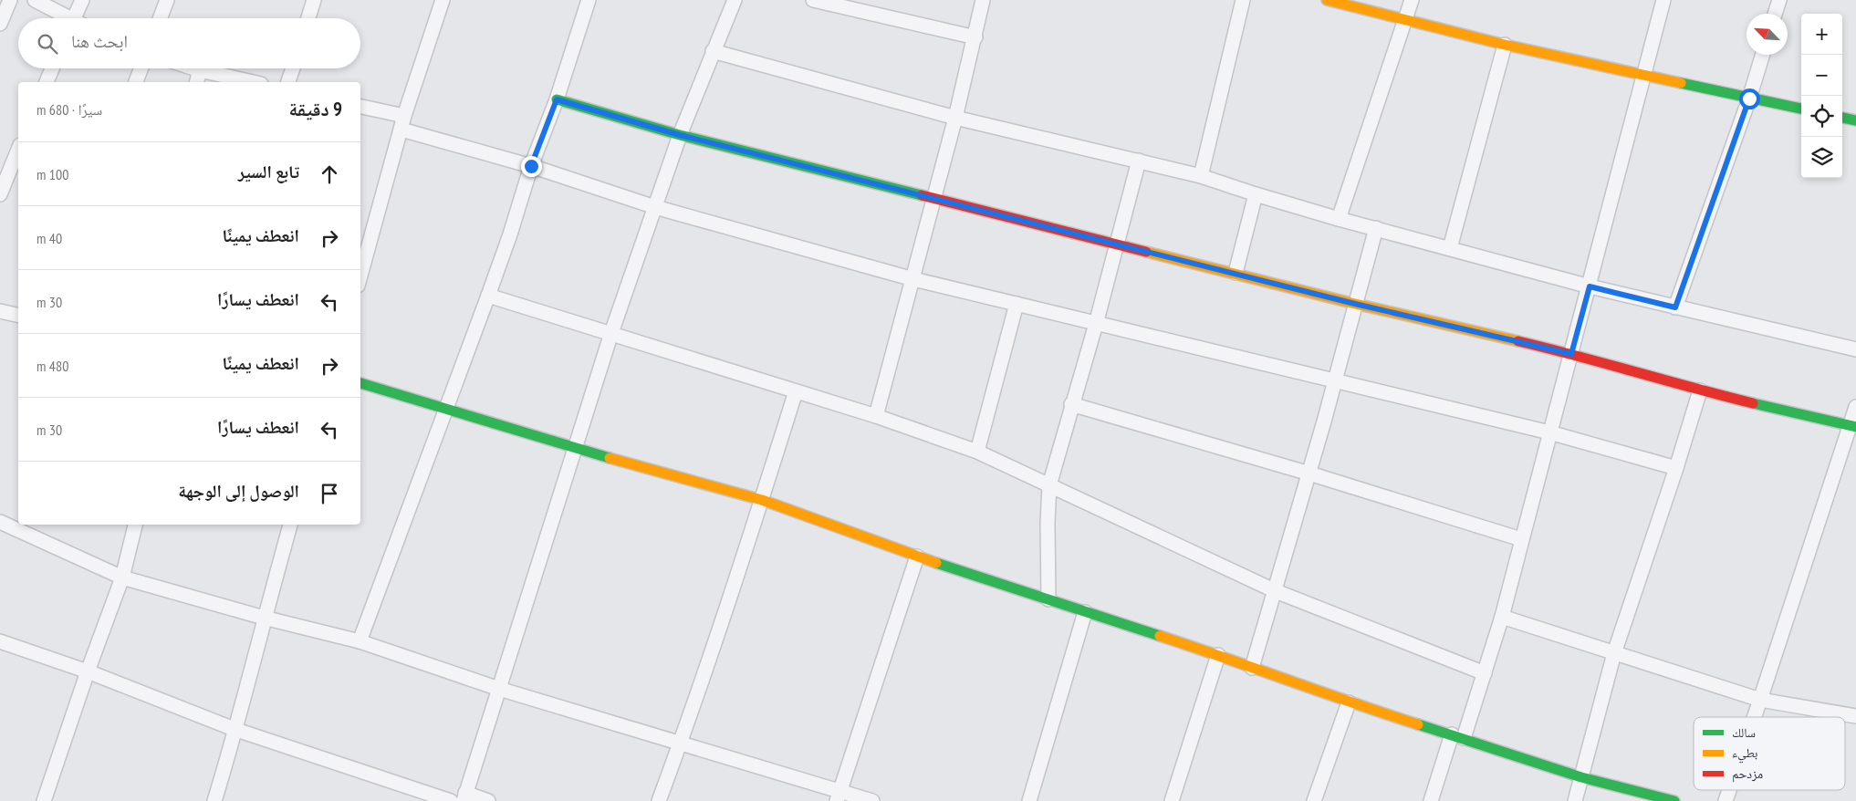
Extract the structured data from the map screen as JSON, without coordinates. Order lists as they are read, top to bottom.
{
  "legend": ["سالك", "بطيء", "مزدحم"],
  "north": "top left",
  "page": {
    "map_buttons": ["+", "−"],
    "search": "ابحث هنا",
    "heading": ["9 دقيقة", "سيرًا · 680 m"],
    "list": [
      ["تابع السير", "100 m"],
      ["انعطف يمينًا", "40 m"],
      ["انعطف يسارًا", "30 m"],
      ["انعطف يمينًا", "480 m"],
      ["انعطف يسارًا", "30 m"],
      "الوصول إلى الوجهة"
    ]
  }
}
